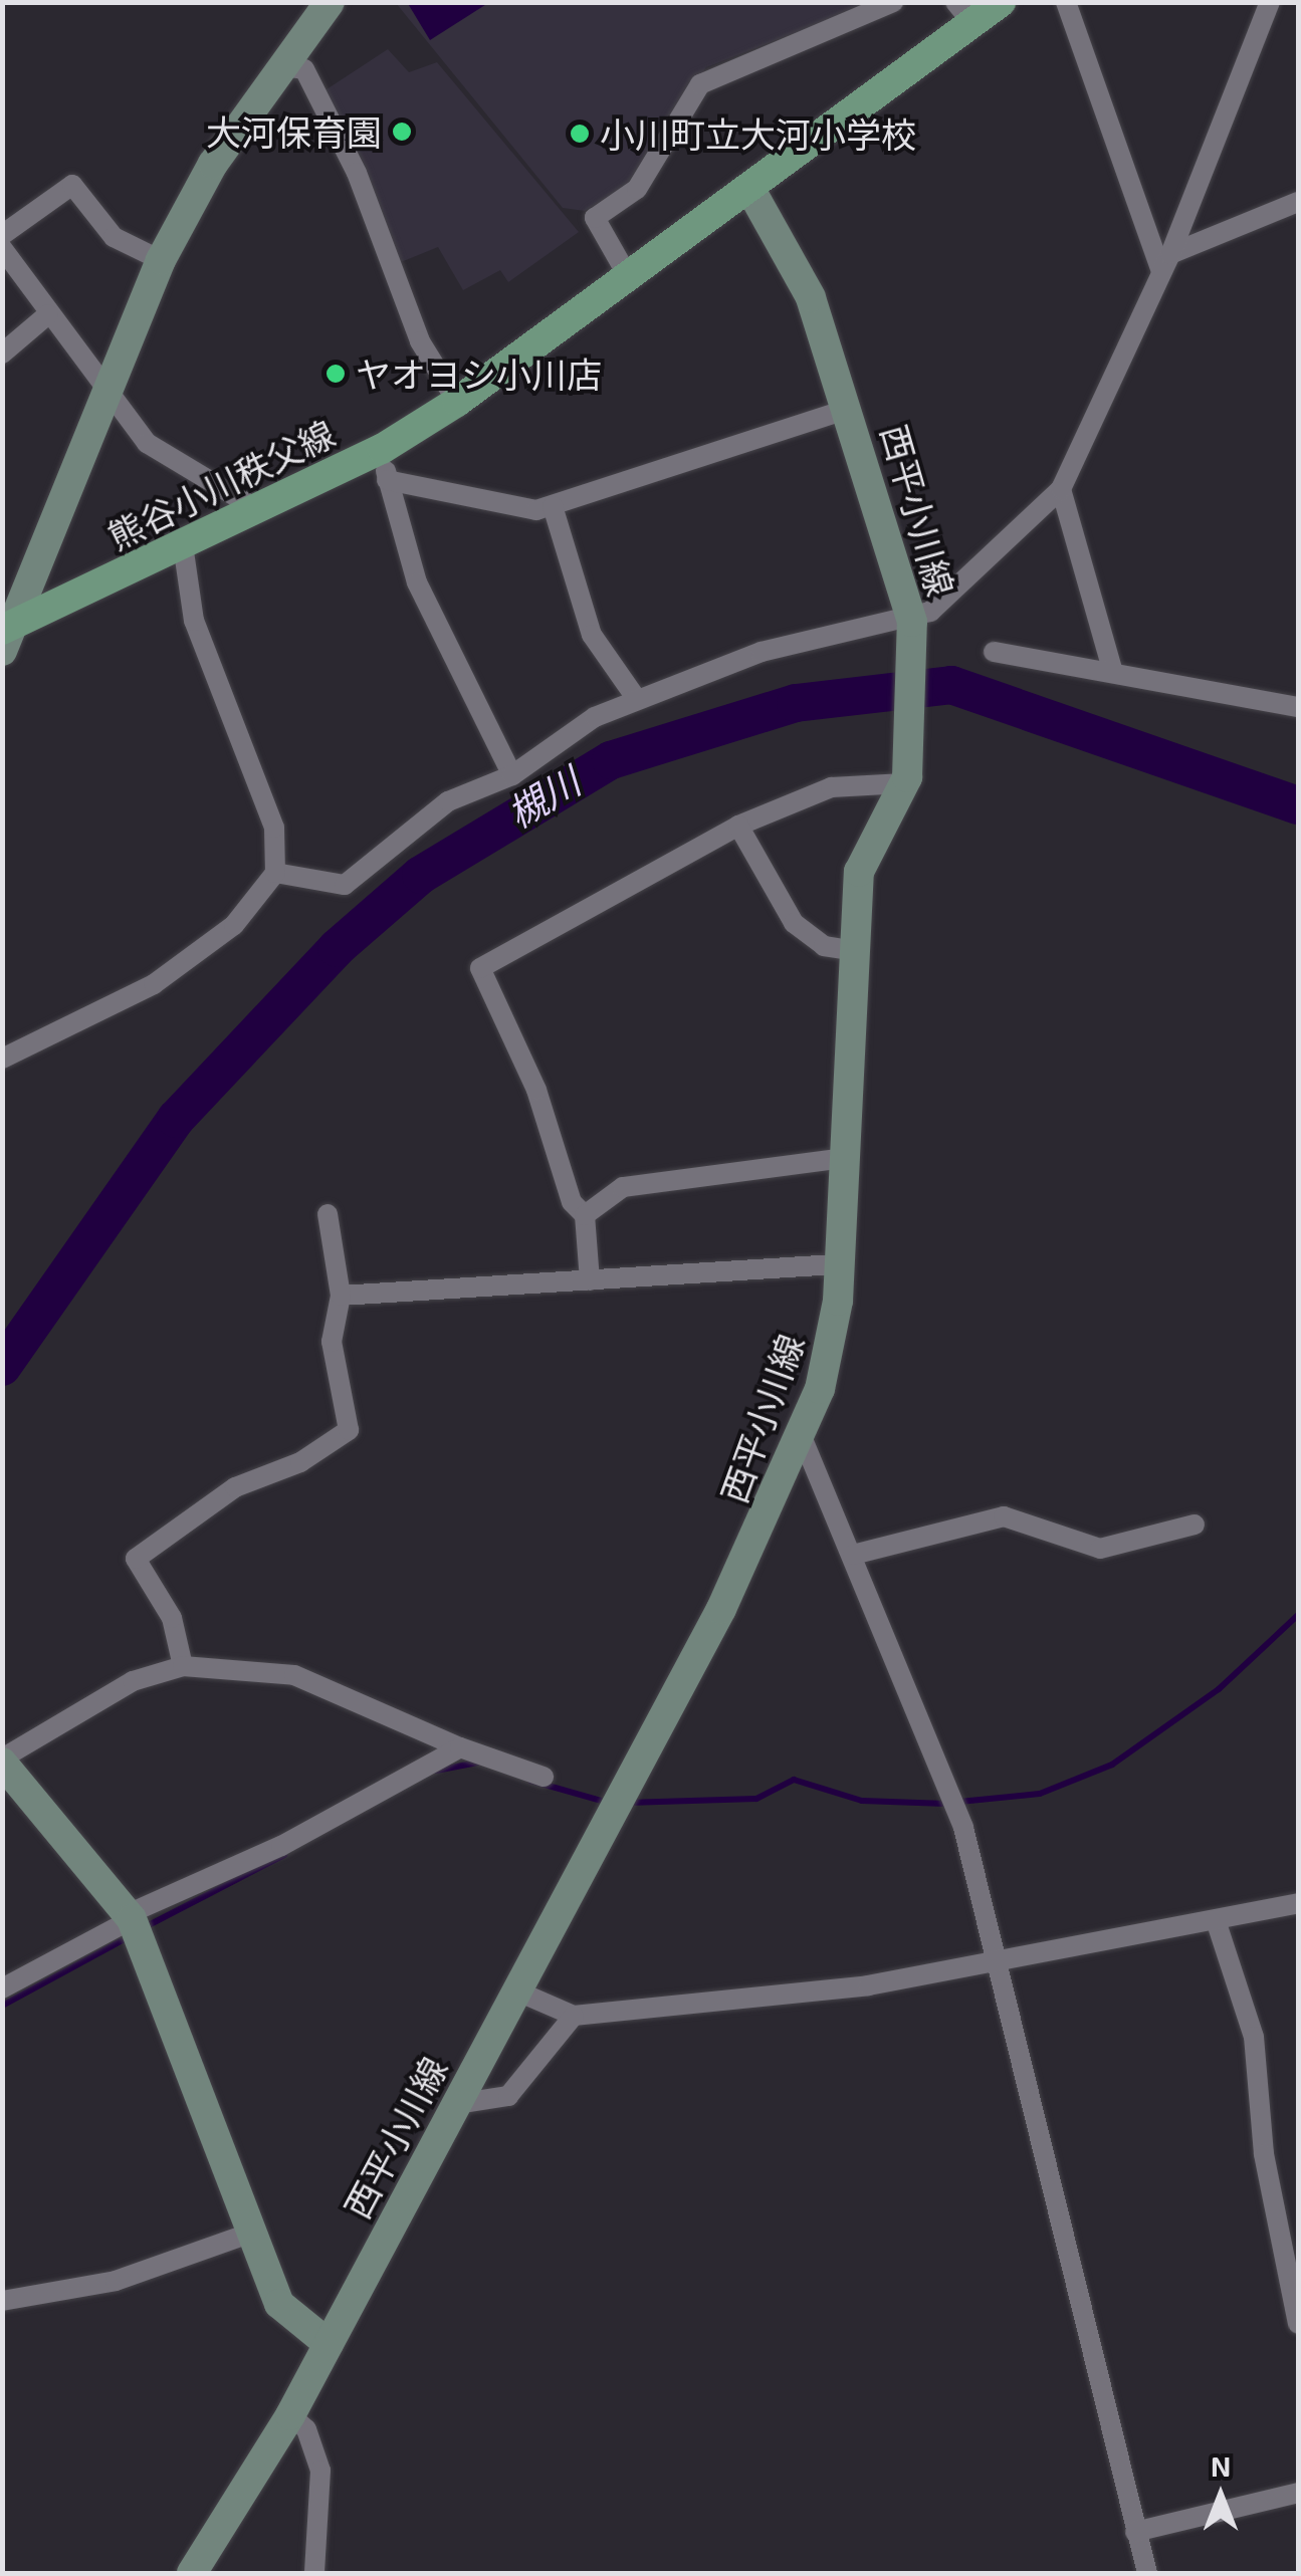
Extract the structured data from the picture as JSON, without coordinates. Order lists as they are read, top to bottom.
{
  "streets": {
    "main road": ["熊谷小川秩父線", "西平小川線"]
  },
  "crossings": [
    ["熊谷小川秩父線", "西平小川線"]
  ],
  "water": ["槻川"],
  "places": ["大河保育園", "小川町立大河小学校", "ヤオヨシ小川店"],
  "north": "top"
}
